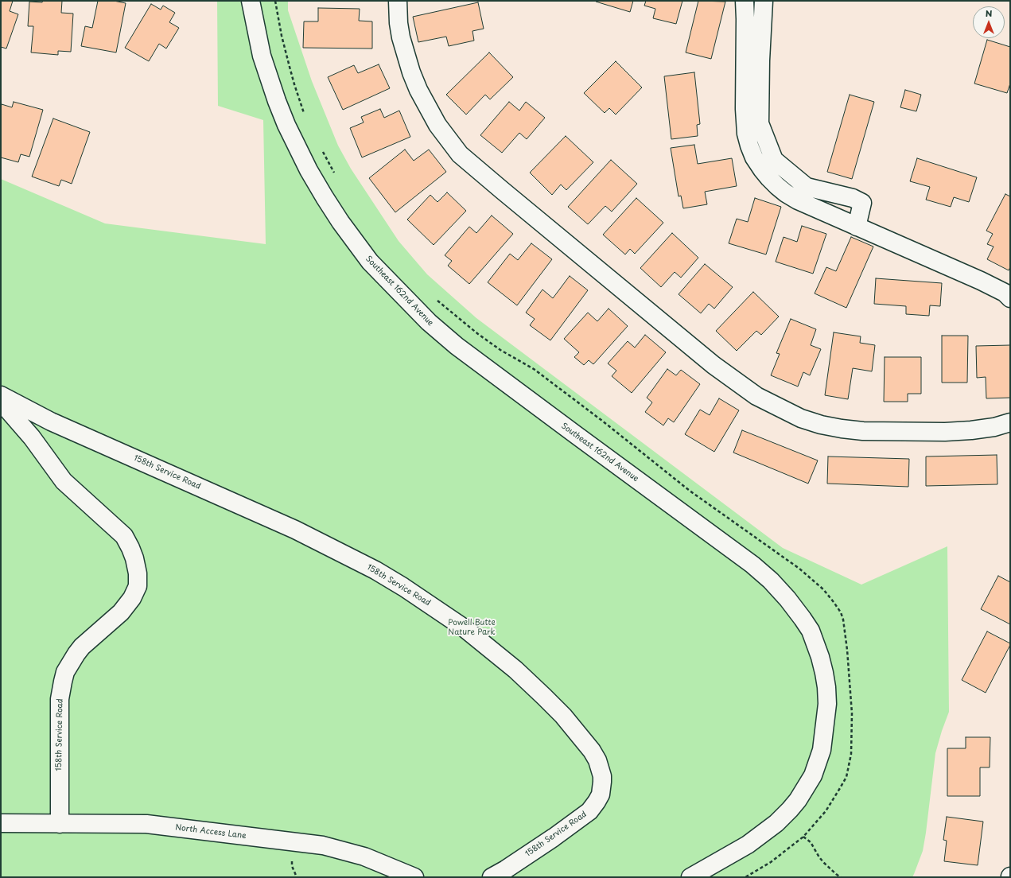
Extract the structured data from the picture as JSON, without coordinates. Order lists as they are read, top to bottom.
{
  "streets": {
    "street": ["Southeast 162nd Avenue", "158th Service Road", "North Access Lane"]
  },
  "crossings": [
    ["158th Service Road", "North Access Lane"]
  ],
  "parks": ["Powell Butte Nature Park"],
  "north": "top"
}
